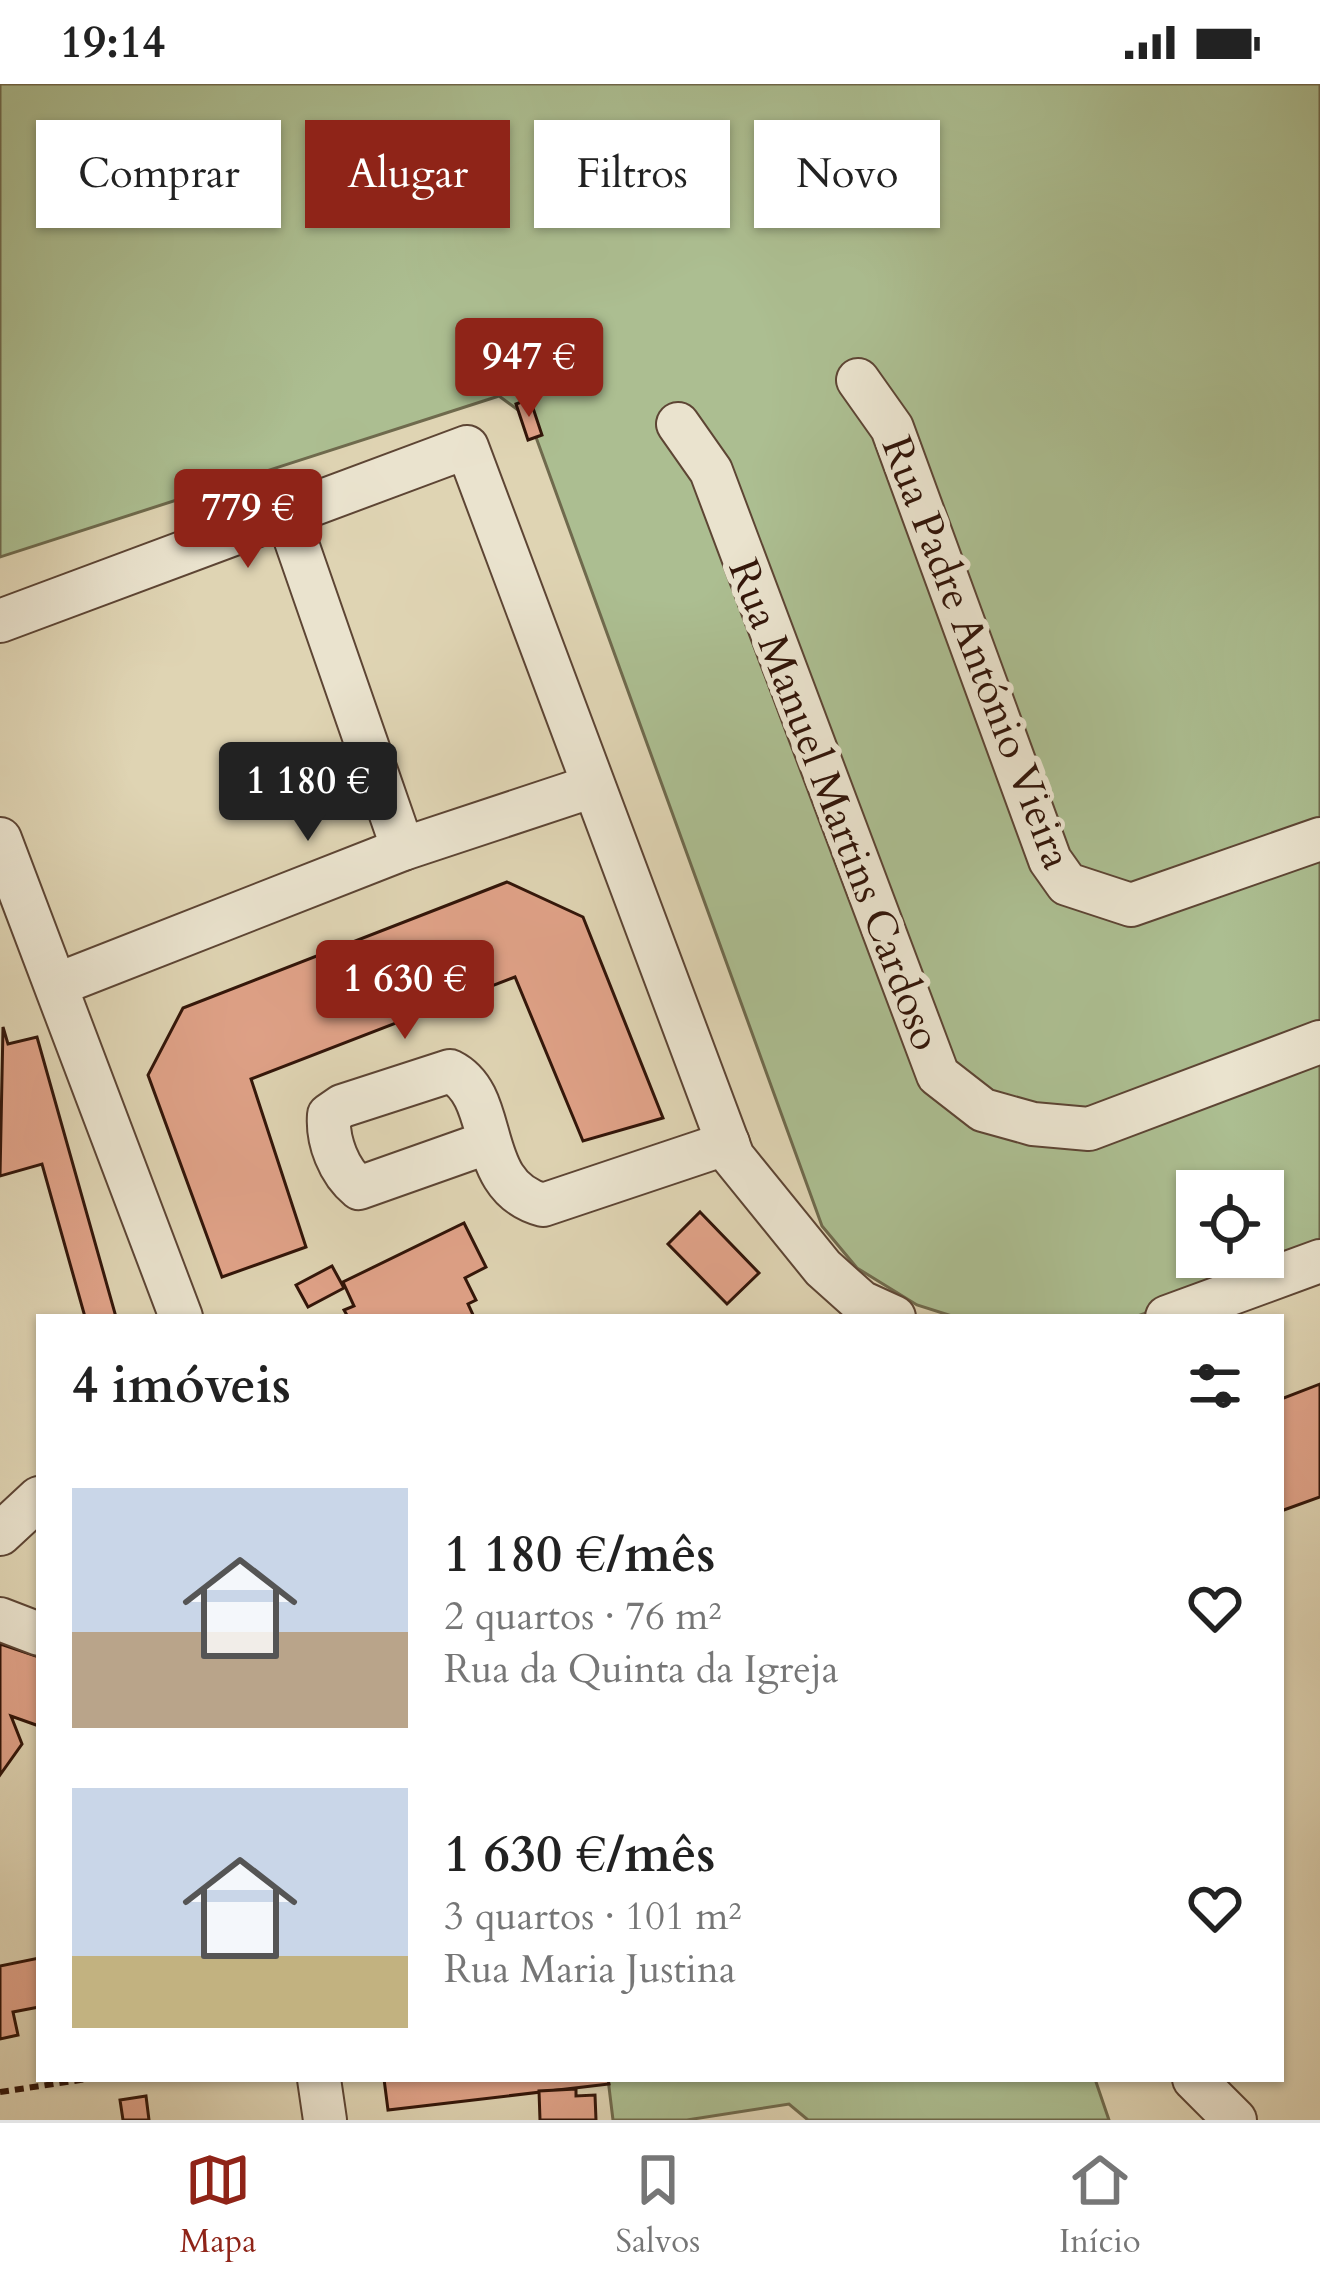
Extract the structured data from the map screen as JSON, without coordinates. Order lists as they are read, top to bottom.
{
  "streets": {
    "street": ["Rua Padre António Vieira", "Rua Manuel Martins Cardoso"]
  },
  "page": {
    "status": "19:14",
    "chip": [
      "Comprar",
      "Alugar",
      "Filtros",
      "Novo"
    ],
    "price": [
      "947 €",
      "779 €",
      "1 180 €",
      "1 630 €"
    ],
    "heading": "4 imóveis",
    "list": [
      {
        "name": "1 180 €/mês",
        "note": "2 quartos · 76 m² · Rua da Quinta da Igreja"
      },
      {
        "name": "1 630 €/mês",
        "note": "3 quartos · 101 m² · Rua Maria Justina"
      }
    ],
    "tabs": ["Mapa", "Salvos", "Início"]
  }
}
